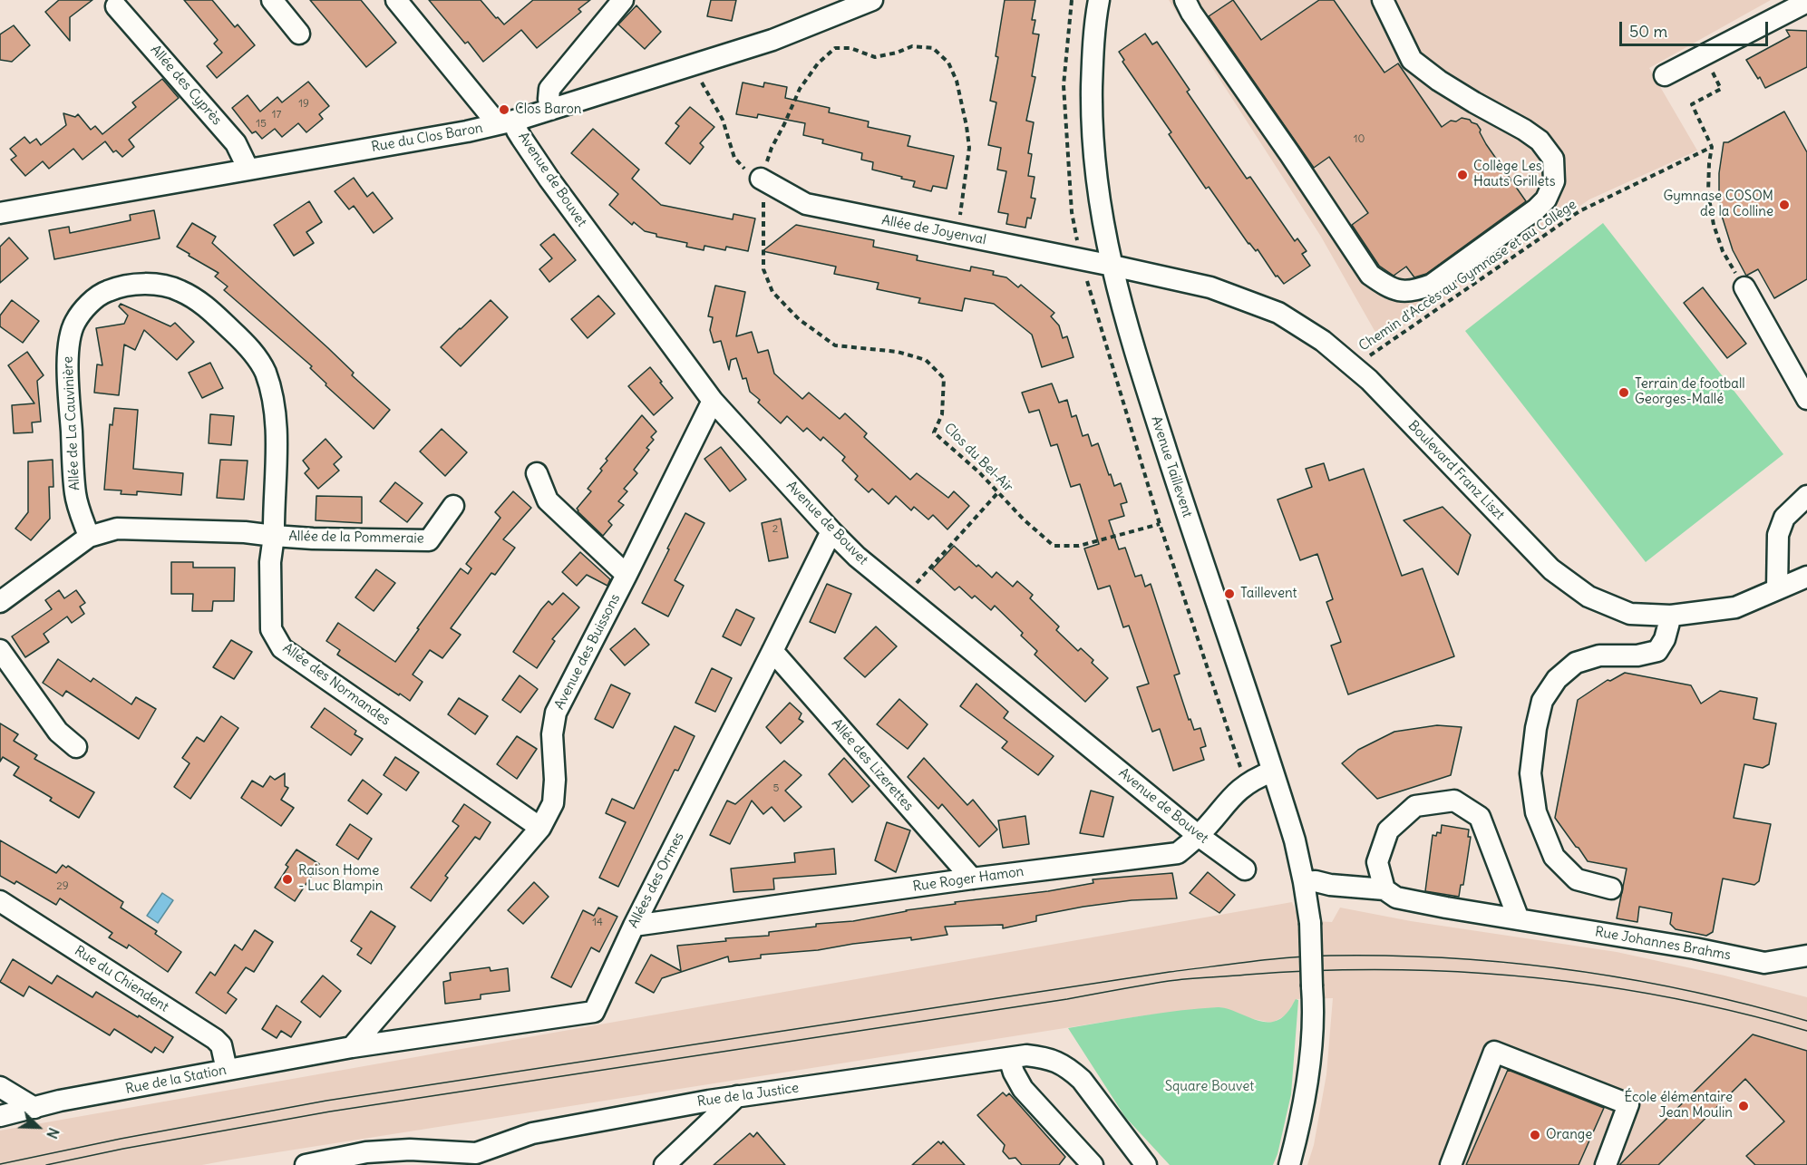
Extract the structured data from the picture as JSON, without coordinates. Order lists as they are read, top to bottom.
{
  "streets": {
    "street": [
      "Allée des Cyprès",
      "Rue du Clos Baron",
      "Avenue de Bouvet",
      "Allée de Joyenval",
      "Allée de La Cauvinière",
      "Avenue Taillevent",
      "Boulevard Franz Liszt",
      "Allée de la Pommeraie",
      "Avenue des Buissons",
      "Allée des Normandes",
      "Allée des Lizerettes",
      "Rue Roger Hamon",
      "Allées des Ormes",
      "Rue Johannes Brahms",
      "Rue du Chiendent",
      "Rue de la Station",
      "Rue de la Justice"
    ],
    "path": ["Chemin d'Accès au Gymnase et au Collège", "Clos du Bel-Air"]
  },
  "crossings": [
    ["Allée des Cyprès", "Rue du Clos Baron"],
    ["Rue du Clos Baron", "Avenue de Bouvet"],
    ["Avenue de Bouvet", "Avenue des Buissons"],
    ["Avenue de Bouvet", "Rue Roger Hamon"],
    ["Avenue de Bouvet", "Allées des Ormes"],
    ["Allée de Joyenval", "Clos du Bel-Air"],
    ["Allée de Joyenval", "Avenue Taillevent"],
    ["Allée de Joyenval", "Boulevard Franz Liszt"],
    ["Chemin d'Accès au Gymnase et au Collège", "Boulevard Franz Liszt"],
    ["Allée de La Cauvinière", "Allée de la Pommeraie"],
    ["Allée de La Cauvinière", "Allée des Normandes"],
    ["Avenue Taillevent", "Boulevard Franz Liszt"],
    ["Avenue Taillevent", "Rue Roger Hamon"],
    ["Avenue Taillevent", "Rue Johannes Brahms"],
    ["Allée de la Pommeraie", "Allée des Normandes"],
    ["Avenue des Buissons", "Allée des Normandes"],
    ["Avenue des Buissons", "Allées des Ormes"],
    ["Avenue des Buissons", "Rue de la Station"],
    ["Allée des Lizerettes", "Rue Roger Hamon"],
    ["Allée des Lizerettes", "Allées des Ormes"],
    ["Rue Roger Hamon", "Allées des Ormes"],
    ["Allées des Ormes", "Rue de la Station"],
    ["Rue du Chiendent", "Rue de la Station"]
  ],
  "parks": ["Square Bouvet"],
  "places": [
    "Clos Baron",
    "Collège Les Hauts Grillets",
    "Gymnase COSOM de la Colline",
    "Terrain de football Georges-Mallé",
    "Taillevent",
    "Raison Home - Luc Blampin",
    "École élémentaire Jean Moulin",
    "Orange"
  ],
  "house_numbers": [
    "19",
    "17",
    "15",
    "10",
    "2",
    "5",
    "29",
    "14"
  ],
  "scale_bar": "50 m",
  "north": "bottom right"
}
